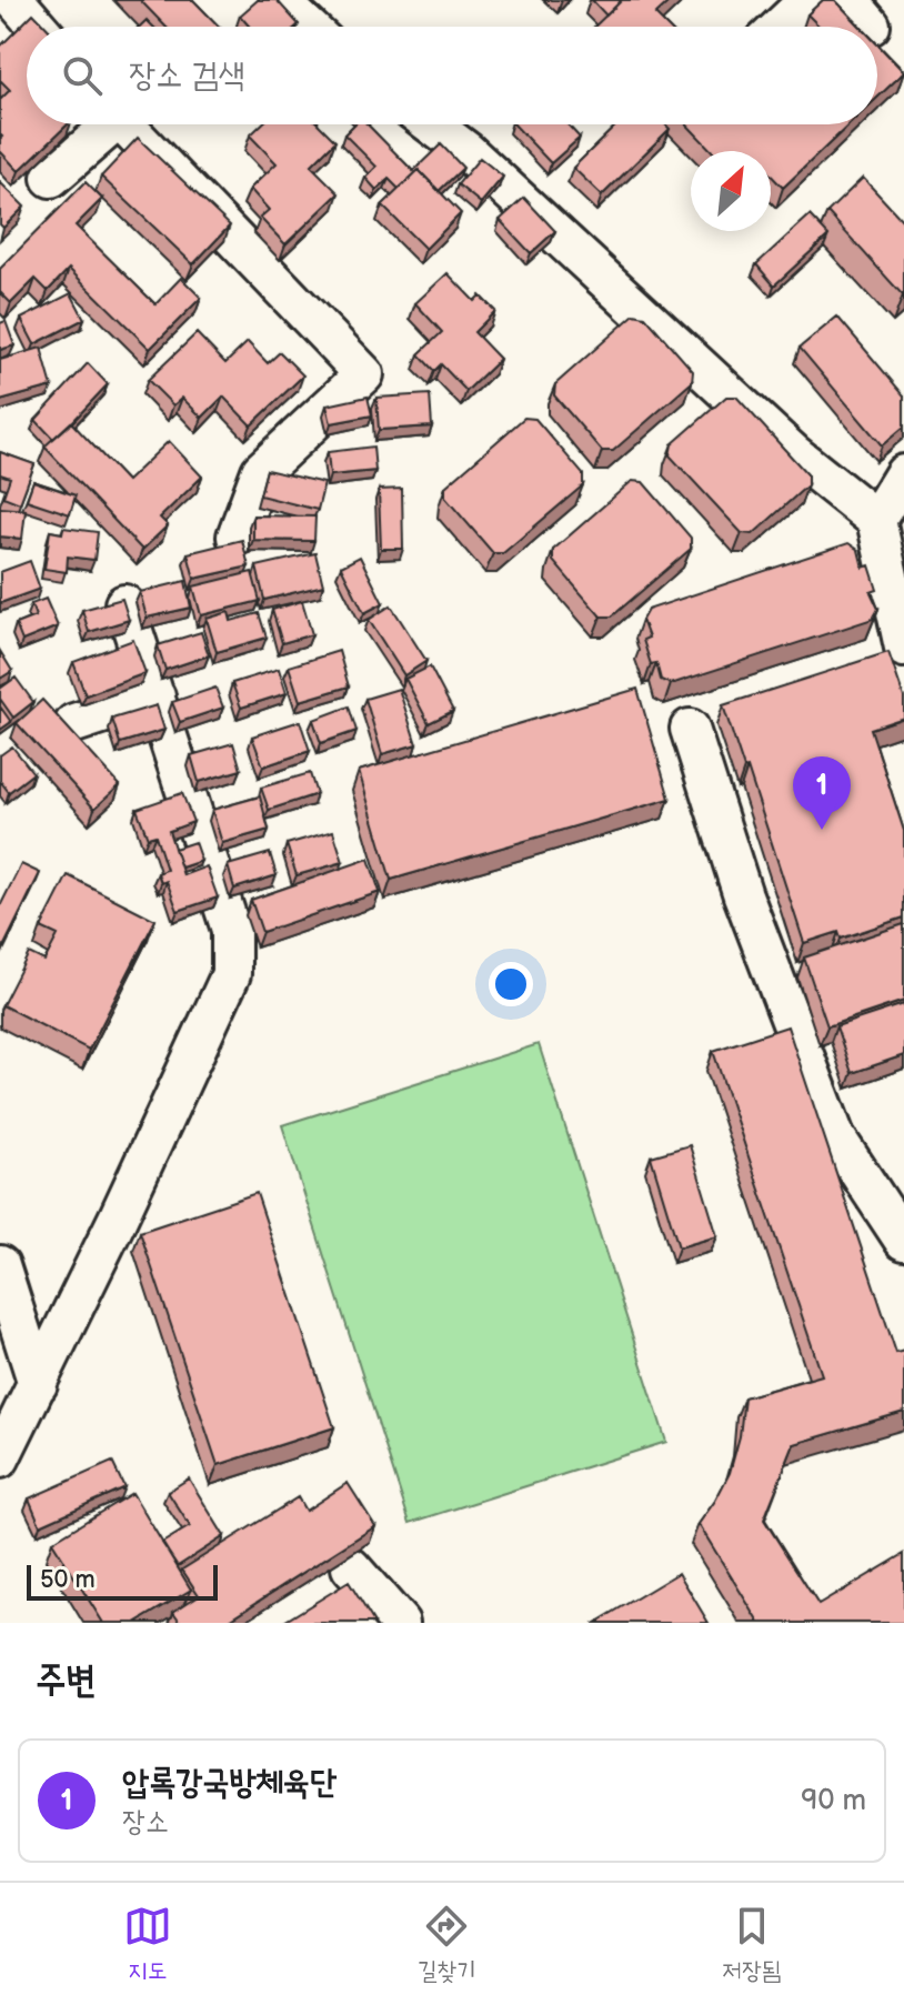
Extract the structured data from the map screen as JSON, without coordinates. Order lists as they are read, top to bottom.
{
  "scale_bar": "50 m",
  "north": "top right",
  "page": {
    "search": "장소 검색",
    "pins": "1",
    "scale": "50 m",
    "heading": "주변",
    "list": [
      {
        "mark": "1",
        "name": "압록강국방체육단",
        "note": "장소",
        "value": "90 m"
      }
    ],
    "nav": ["지도", "길찾기", "저장됨"]
  }
}
